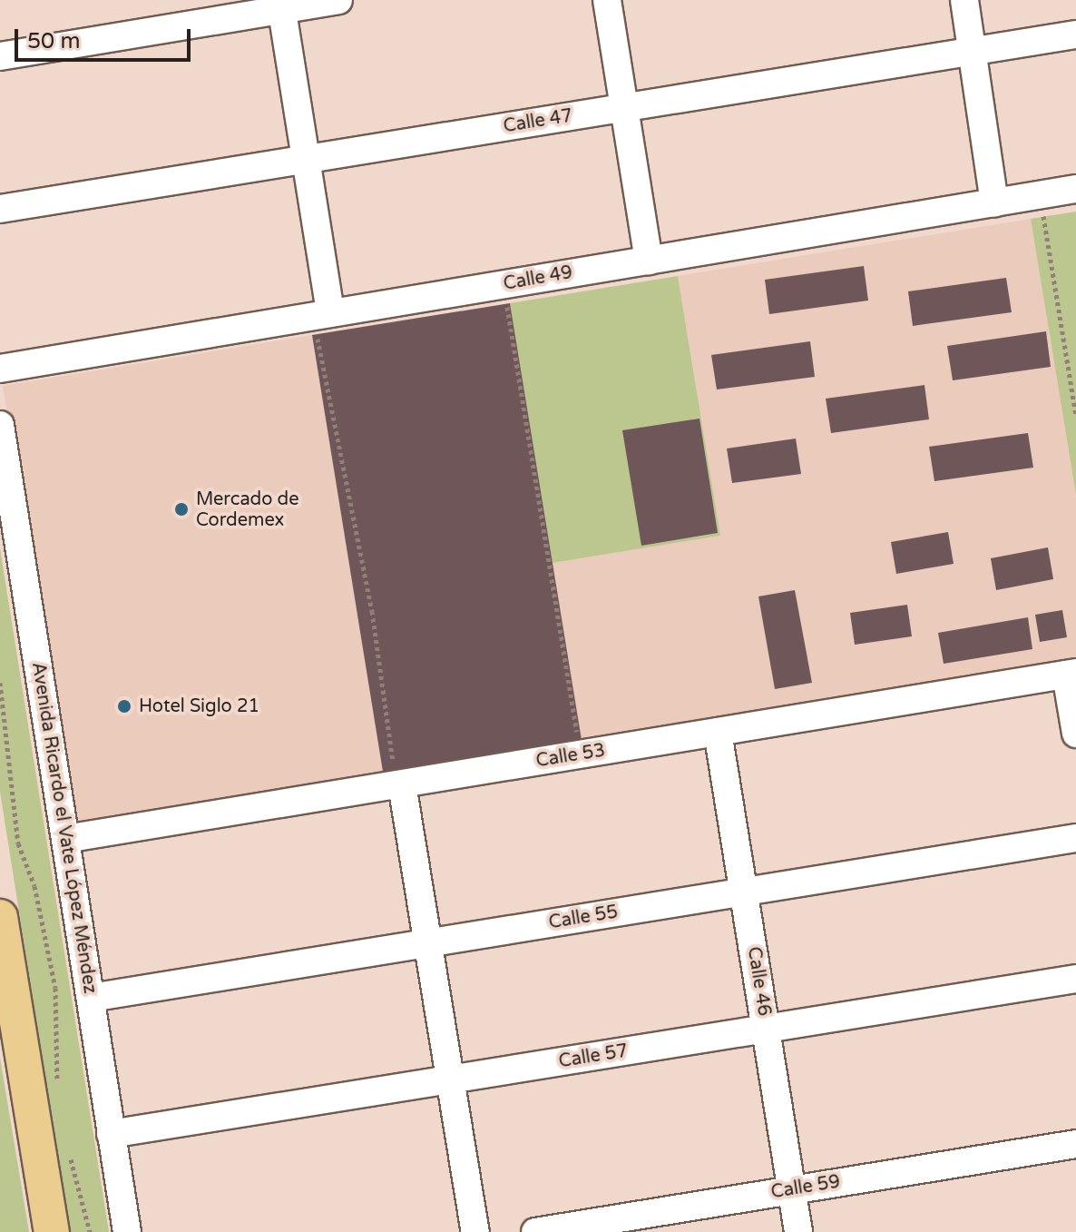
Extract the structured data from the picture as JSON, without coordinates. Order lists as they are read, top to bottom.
{
  "streets": {
    "street": [
      "Calle 47",
      "Calle 49",
      "Calle 53",
      "Avenida Ricardo el Vate López Méndez",
      "Calle 55",
      "Calle 46",
      "Calle 57",
      "Calle 59"
    ]
  },
  "crossings": [
    ["Calle 53", "Avenida Ricardo el Vate López Méndez"],
    ["Calle 53", "Calle 46"],
    ["Avenida Ricardo el Vate López Méndez", "Calle 55"],
    ["Avenida Ricardo el Vate López Méndez", "Calle 57"],
    ["Calle 55", "Calle 46"],
    ["Calle 46", "Calle 57"],
    ["Calle 46", "Calle 59"]
  ],
  "places": ["Mercado de Cordemex", "Hotel Siglo 21"],
  "scale_bar": "50 m"
}
